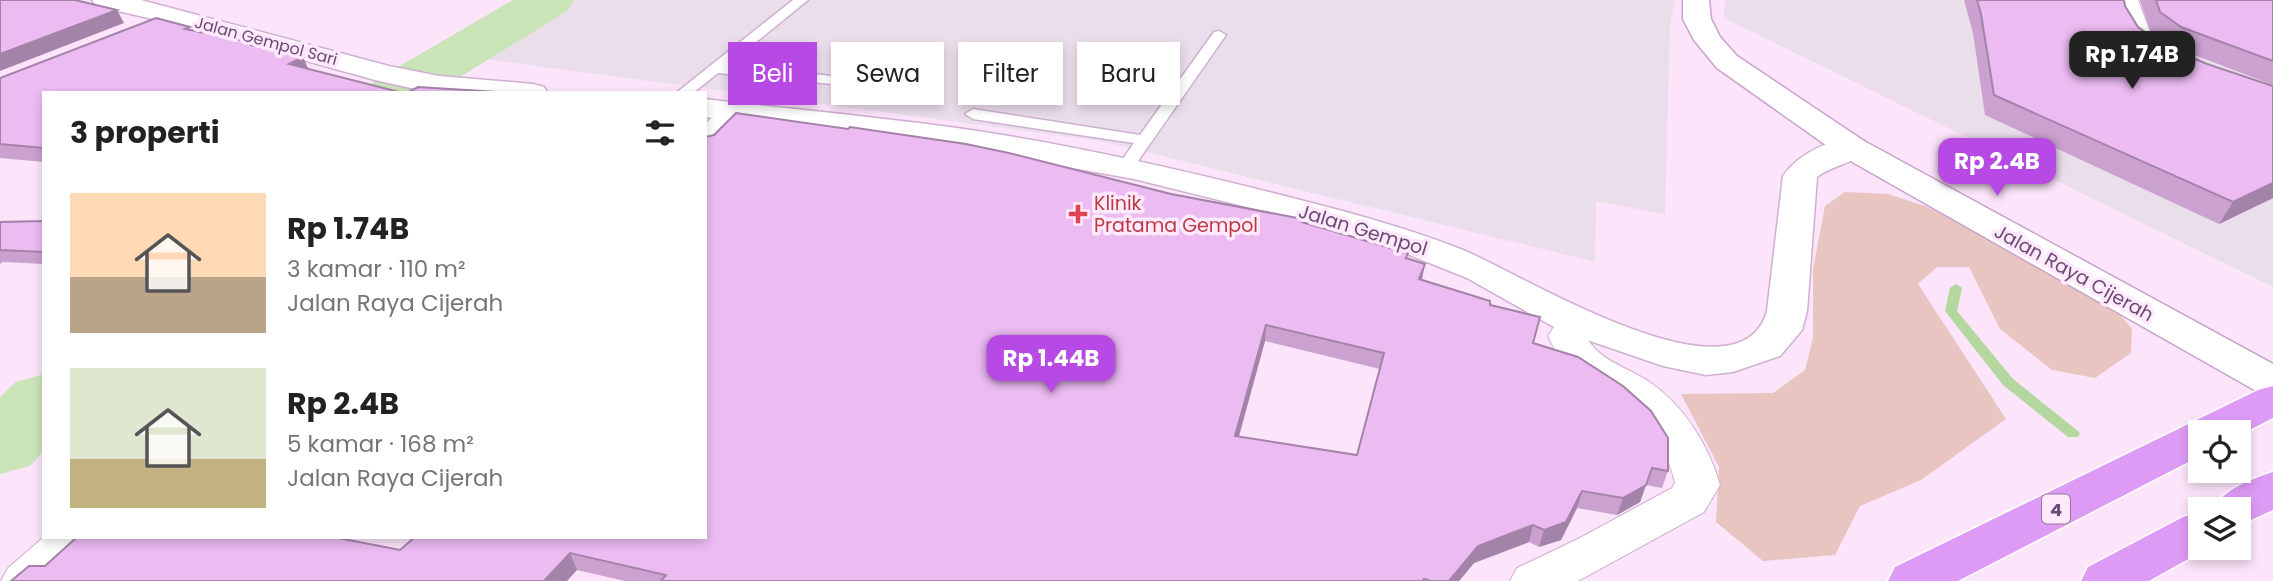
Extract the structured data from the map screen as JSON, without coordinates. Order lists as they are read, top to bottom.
{
  "streets": {
    "highway": ["4"],
    "street": ["Jalan Gempol Sari", "Jalan Gempol", "Jalan Raya Cijerah"]
  },
  "crossings": [
    ["Jalan Gempol", "Jalan Raya Cijerah"]
  ],
  "places": {
    "health": ["Klinik Pratama Gempol"]
  },
  "page": {
    "price": ["Rp 1.74B", "Rp 2.4B", "Rp 1.44B"],
    "chip": [
      "Beli",
      "Sewa",
      "Filter",
      "Baru"
    ],
    "heading": "3 properti",
    "list": [
      {
        "name": "Rp 1.74B",
        "note": "3 kamar · 110 m² · Jalan Raya Cijerah"
      },
      {
        "name": "Rp 2.4B",
        "note": "5 kamar · 168 m² · Jalan Raya Cijerah"
      }
    ]
  }
}
